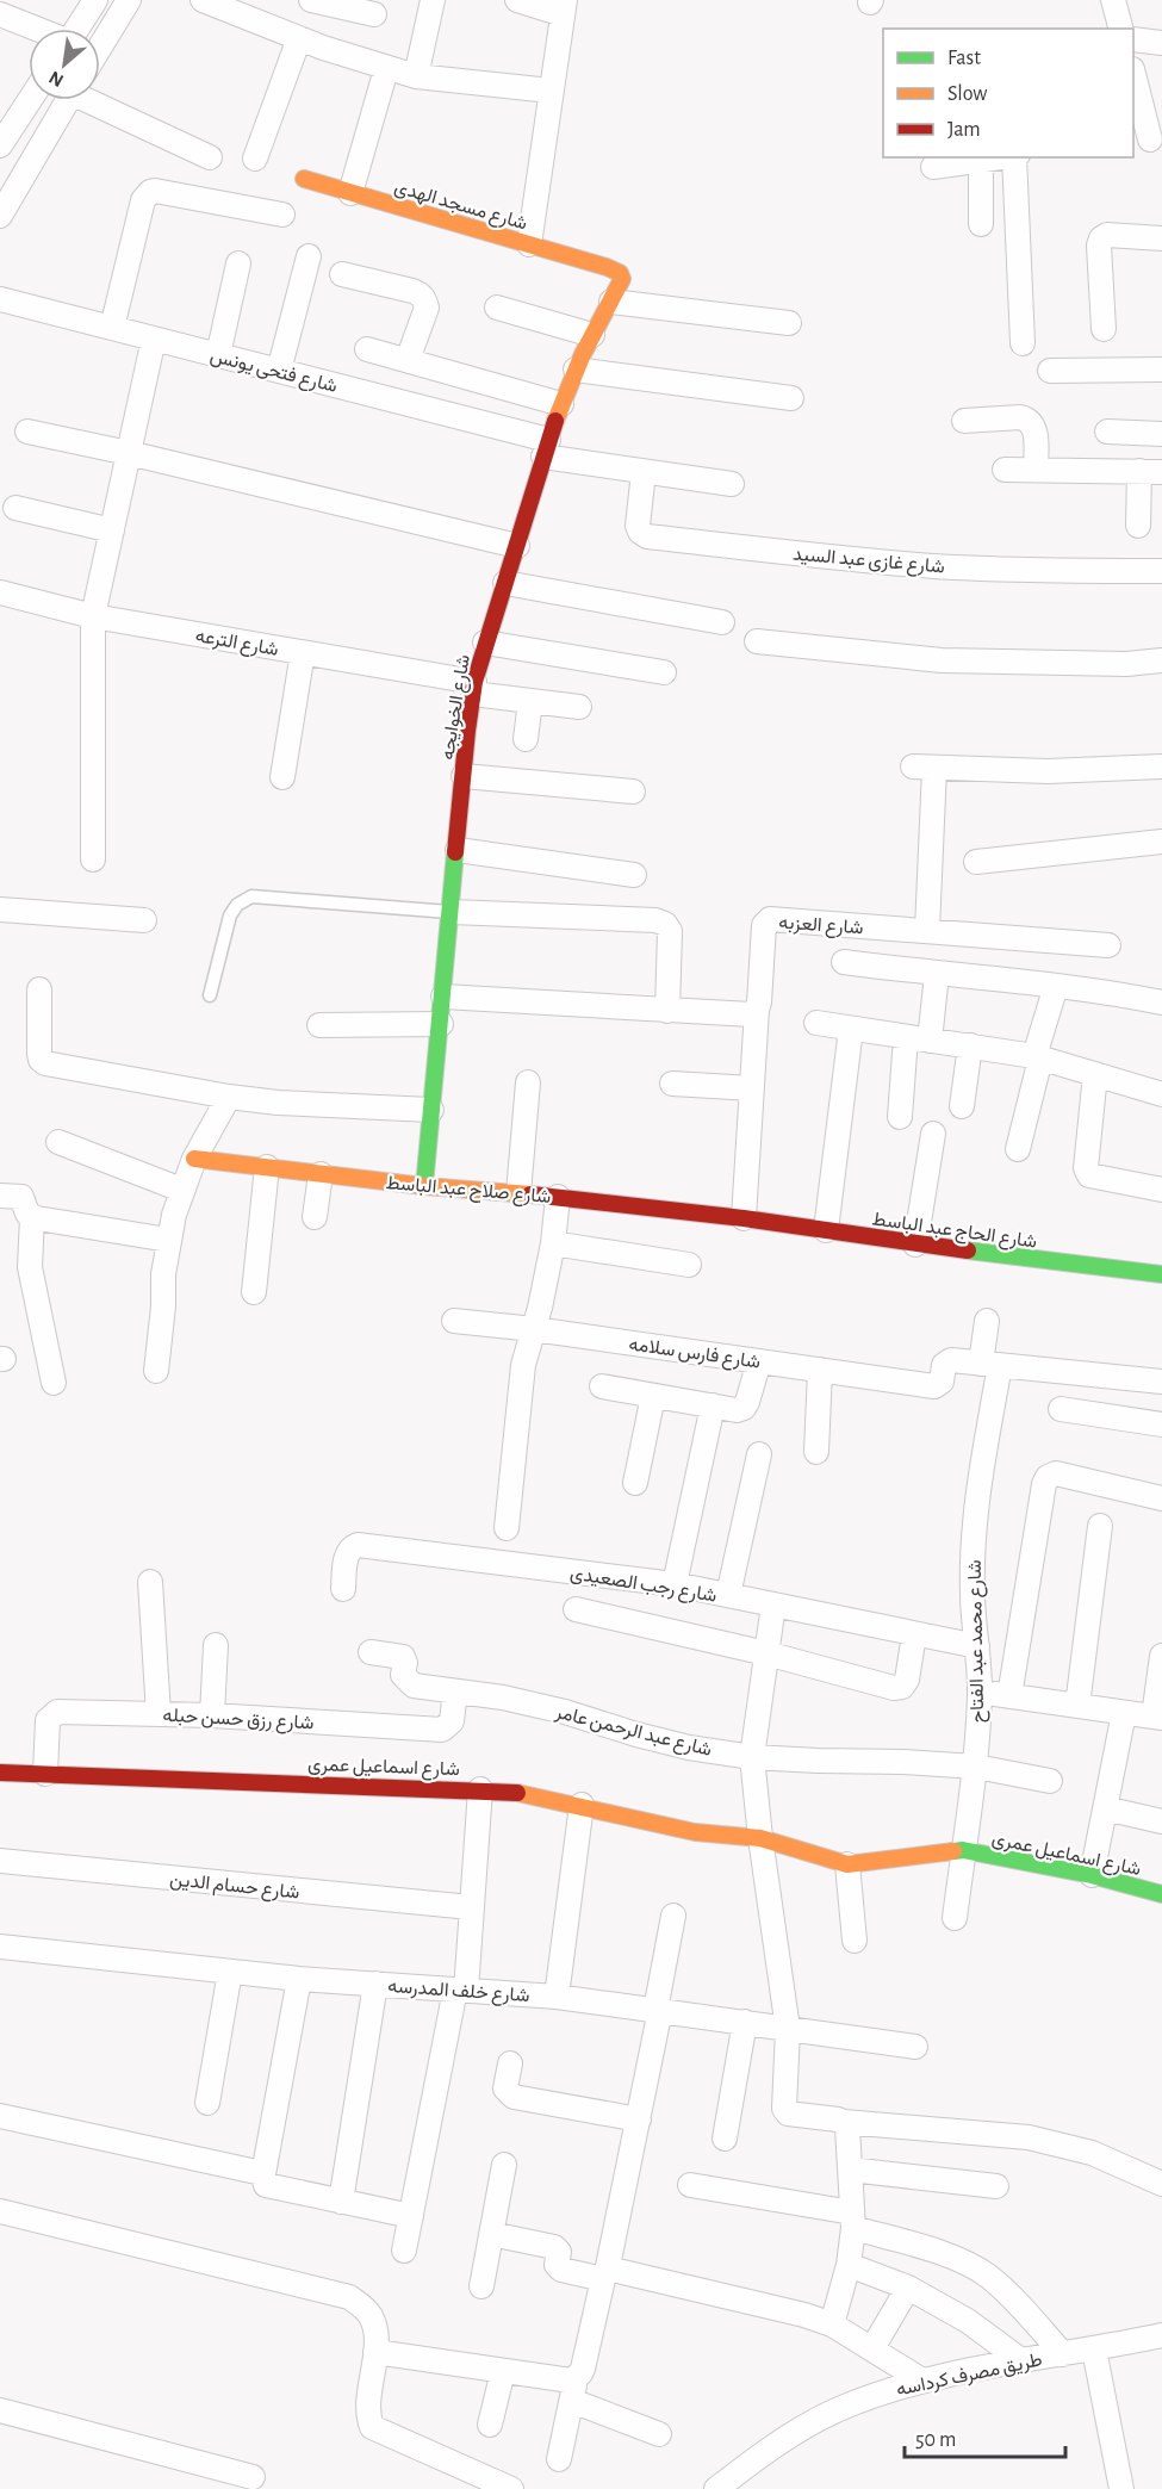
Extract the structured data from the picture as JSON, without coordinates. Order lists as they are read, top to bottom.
{
  "streets": {
    "street": [
      "شارع مسجد الهدى",
      "شارع فتحى يونس",
      "شارع غازى عبد السيد",
      "شارع الترعه",
      "شارع الخوايجه",
      "شارع العزبه",
      "شارع صلاح عبد الباسط",
      "شارع الحاج عبد الباسط",
      "شارع فارس سلامه",
      "شارع رجب الصعيدى",
      "شارع محمد عبد الفتاح",
      "شارع رزق حسن حبله",
      "شارع عبد الرحمن عامر",
      "شارع اسماعيل عمرى",
      "شارع حسام الدين",
      "شارع خلف المدرسه",
      "طريق مصرف كرداسه"
    ]
  },
  "crossings": [
    ["شارع مسجد الهدى", "شارع الخوايجه"],
    ["شارع فتحى يونس", "شارع غازى عبد السيد"],
    ["شارع فتحى يونس", "شارع الخوايجه"],
    ["شارع الترعه", "شارع الخوايجه"],
    ["شارع الخوايجه", "شارع صلاح عبد الباسط"],
    ["شارع صلاح عبد الباسط", "شارع الحاج عبد الباسط"],
    ["شارع فارس سلامه", "شارع محمد عبد الفتاح"],
    ["شارع رجب الصعيدى", "شارع محمد عبد الفتاح"],
    ["شارع محمد عبد الفتاح", "شارع عبد الرحمن عامر"],
    ["شارع محمد عبد الفتاح", "شارع اسماعيل عمرى"],
    ["شارع رزق حسن حبله", "شارع عبد الرحمن عامر"],
    ["شارع رزق حسن حبله", "شارع اسماعيل عمرى"]
  ],
  "legend": ["Fast", "Slow", "Jam"],
  "scale_bar": "50 m",
  "north": "bottom left"
}
